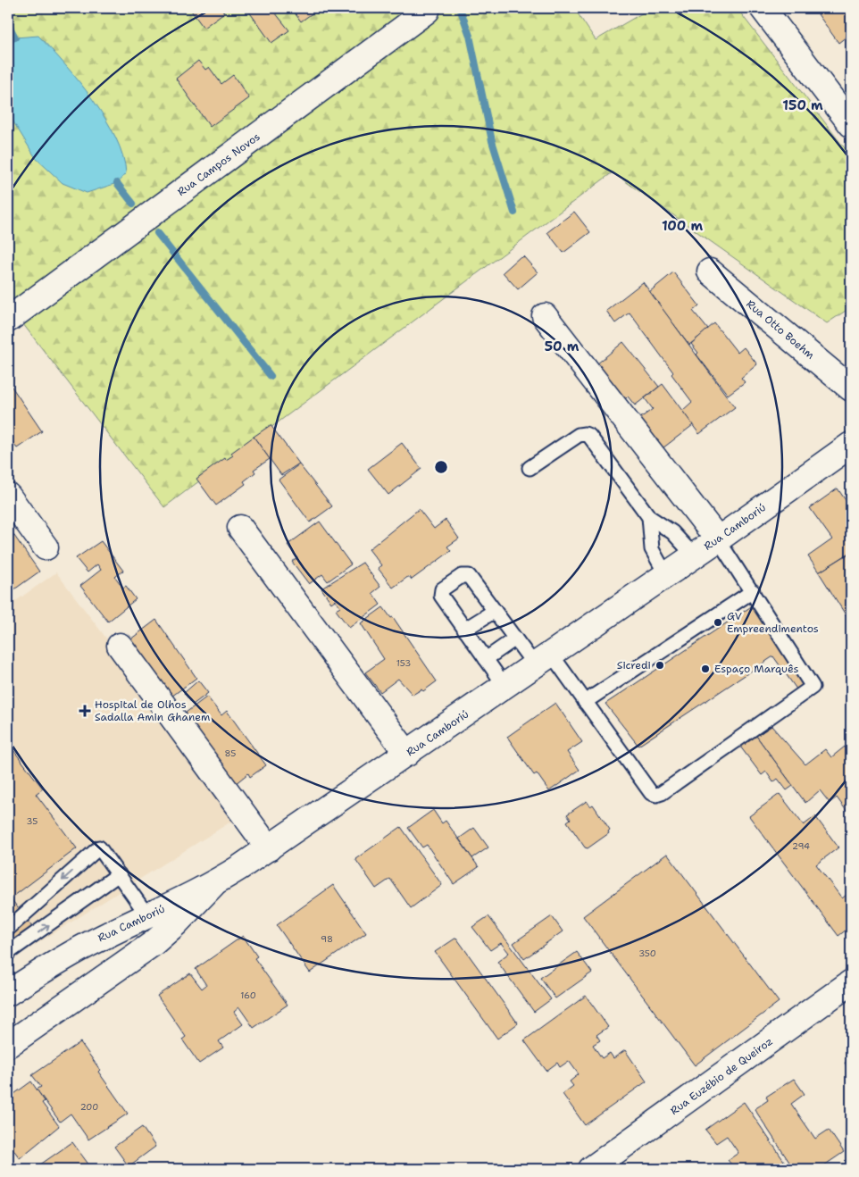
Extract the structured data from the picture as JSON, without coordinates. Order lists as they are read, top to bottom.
{
  "streets": {
    "street": [
      "Rua Campos Novos",
      "Rua Otto Boehm",
      "Rua Camboriú",
      "Rua Euzébio de Queiroz"
    ]
  },
  "places": {
    "other": ["GV Empreendimentos", "Sicredi", "Espaço Marquês"],
    "health": ["Hospital de Olhos Sadalla Amin Ghanem"]
  },
  "house_numbers": [
    "153",
    "85",
    "35",
    "294",
    "98",
    "350",
    "160",
    "200"
  ],
  "rings": ["150 m", "100 m", "50 m"]
}
